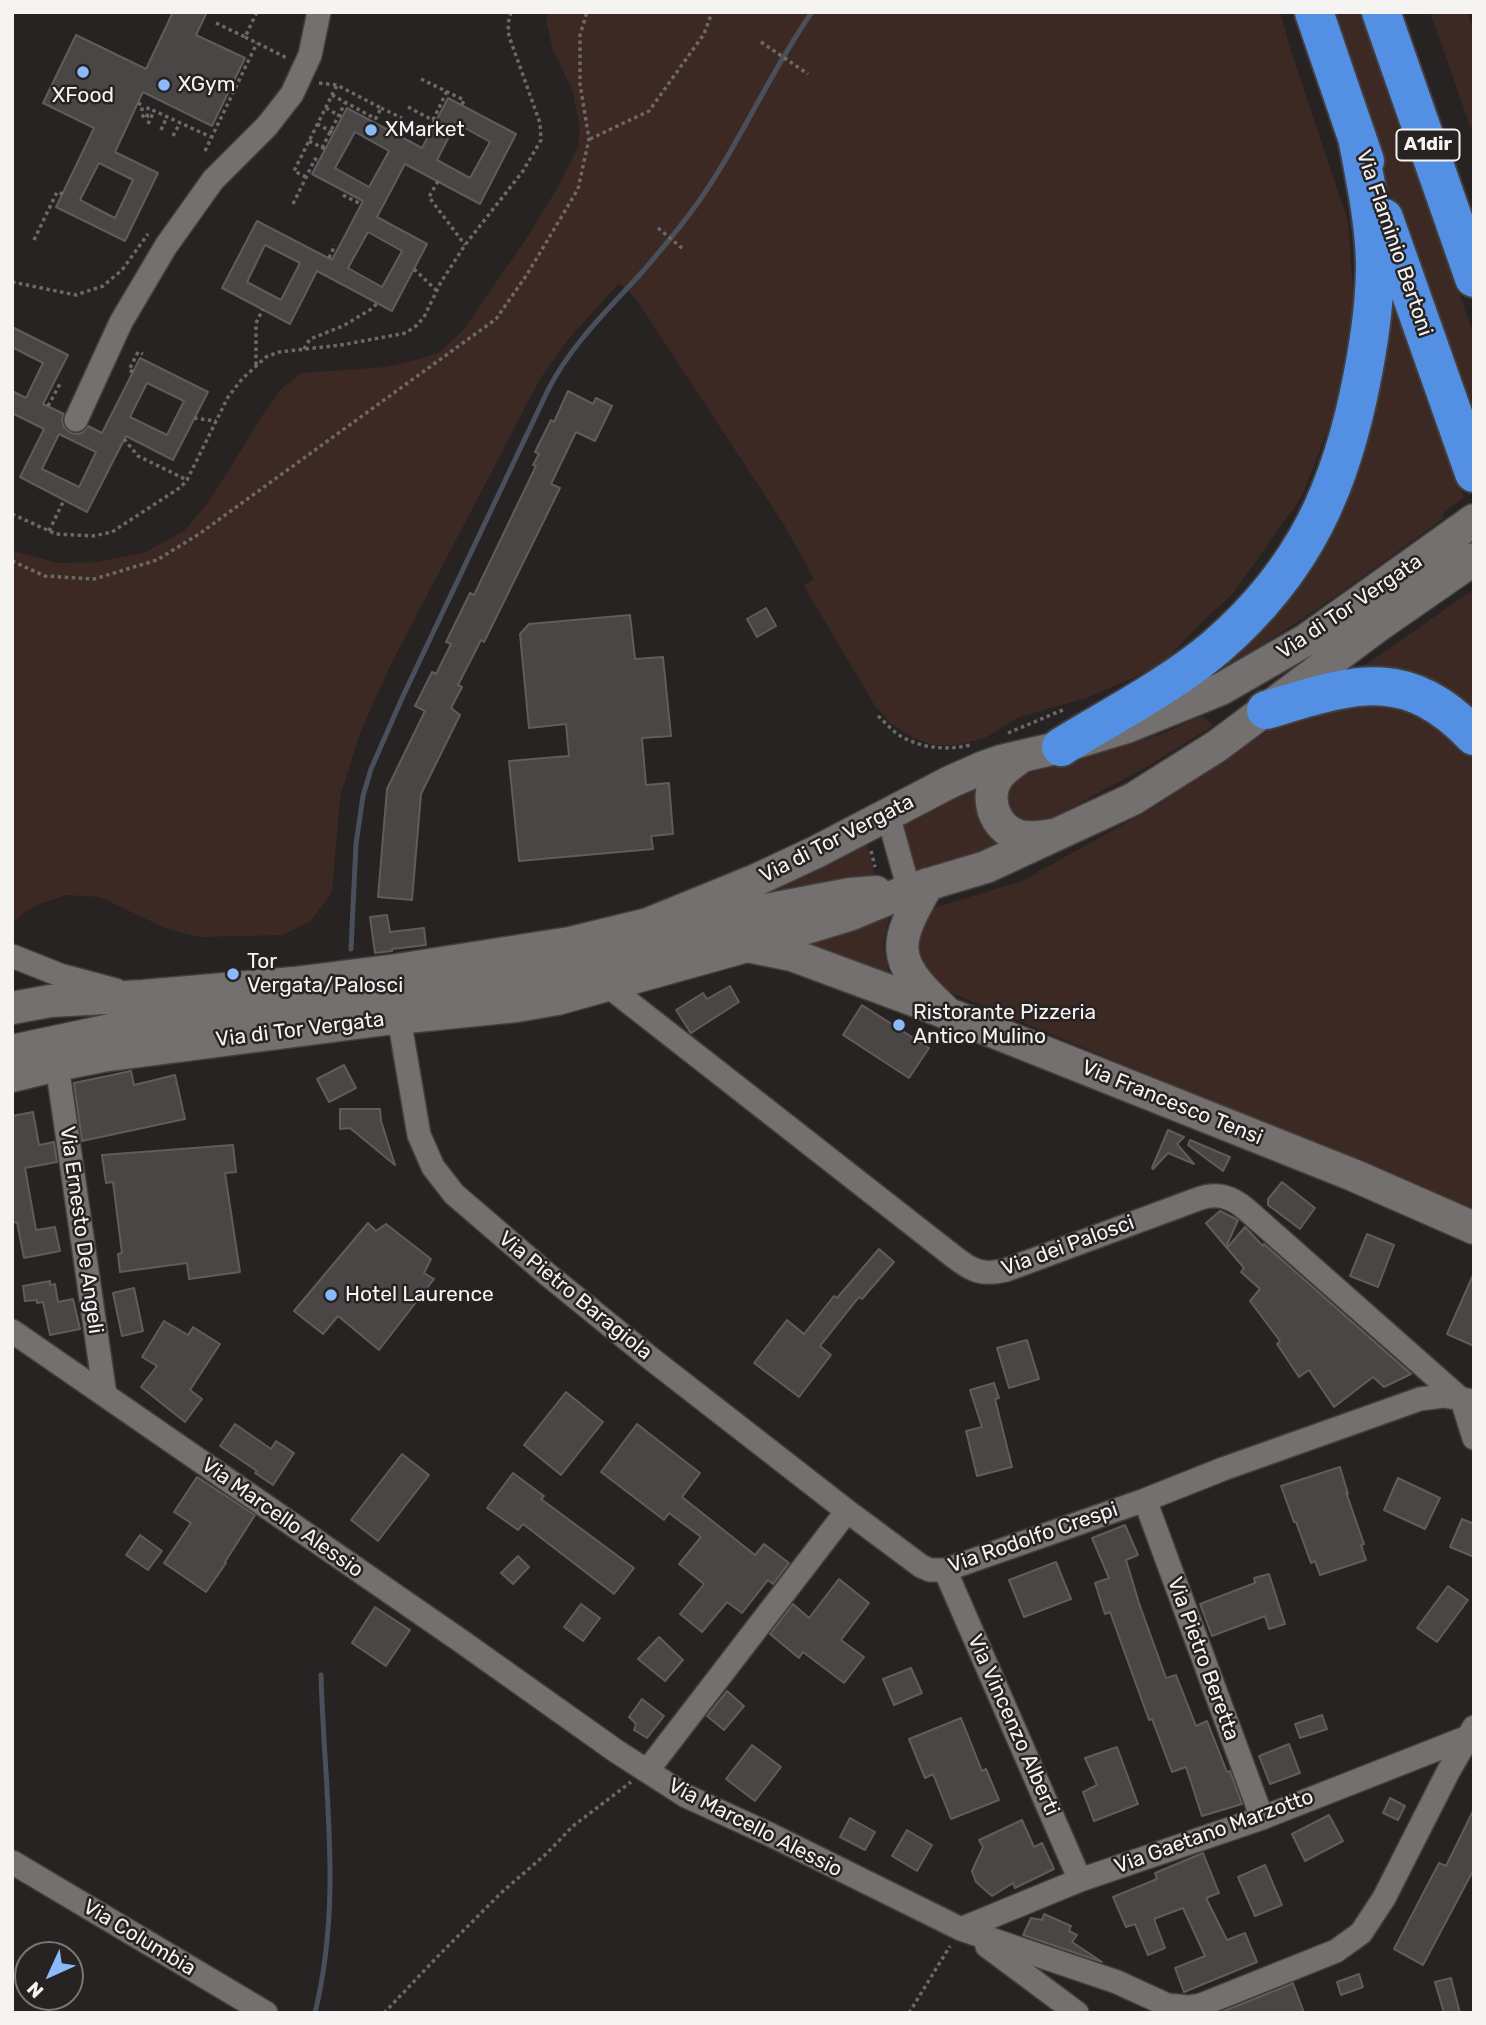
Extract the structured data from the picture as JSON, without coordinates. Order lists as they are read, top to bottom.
{
  "streets": {
    "highway": ["A1dir", "Via Flaminio Bertoni"],
    "main road": ["Via di Tor Vergata", "Via Francesco Tensi"],
    "street": [
      "Via Ernesto De Angeli",
      "Via dei Palosci",
      "Via Pietro Baragiola",
      "Via Marcello Alessio",
      "Via Rodolfo Crespi",
      "Via Pietro Beretta",
      "Via Vincenzo Alberti",
      "Via Gaetano Marzotto",
      "Via Columbia"
    ]
  },
  "crossings": [
    ["Via di Tor Vergata", "Via Francesco Tensi"],
    ["Via di Tor Vergata", "Via Ernesto De Angeli"],
    ["Via di Tor Vergata", "Via dei Palosci"],
    ["Via di Tor Vergata", "Via Pietro Baragiola"],
    ["Via Ernesto De Angeli", "Via Marcello Alessio"],
    ["Via dei Palosci", "Via Rodolfo Crespi"],
    ["Via Pietro Baragiola", "Via Rodolfo Crespi"],
    ["Via Marcello Alessio", "Via Gaetano Marzotto"],
    ["Via Rodolfo Crespi", "Via Pietro Beretta"],
    ["Via Rodolfo Crespi", "Via Vincenzo Alberti"],
    ["Via Pietro Beretta", "Via Gaetano Marzotto"],
    ["Via Vincenzo Alberti", "Via Gaetano Marzotto"]
  ],
  "places": [
    "XFood",
    "XGym",
    "XMarket",
    "Tor Vergata/Palosci",
    "Ristorante Pizzeria Antico Mulino",
    "Hotel Laurence"
  ],
  "north": "bottom left"
}
